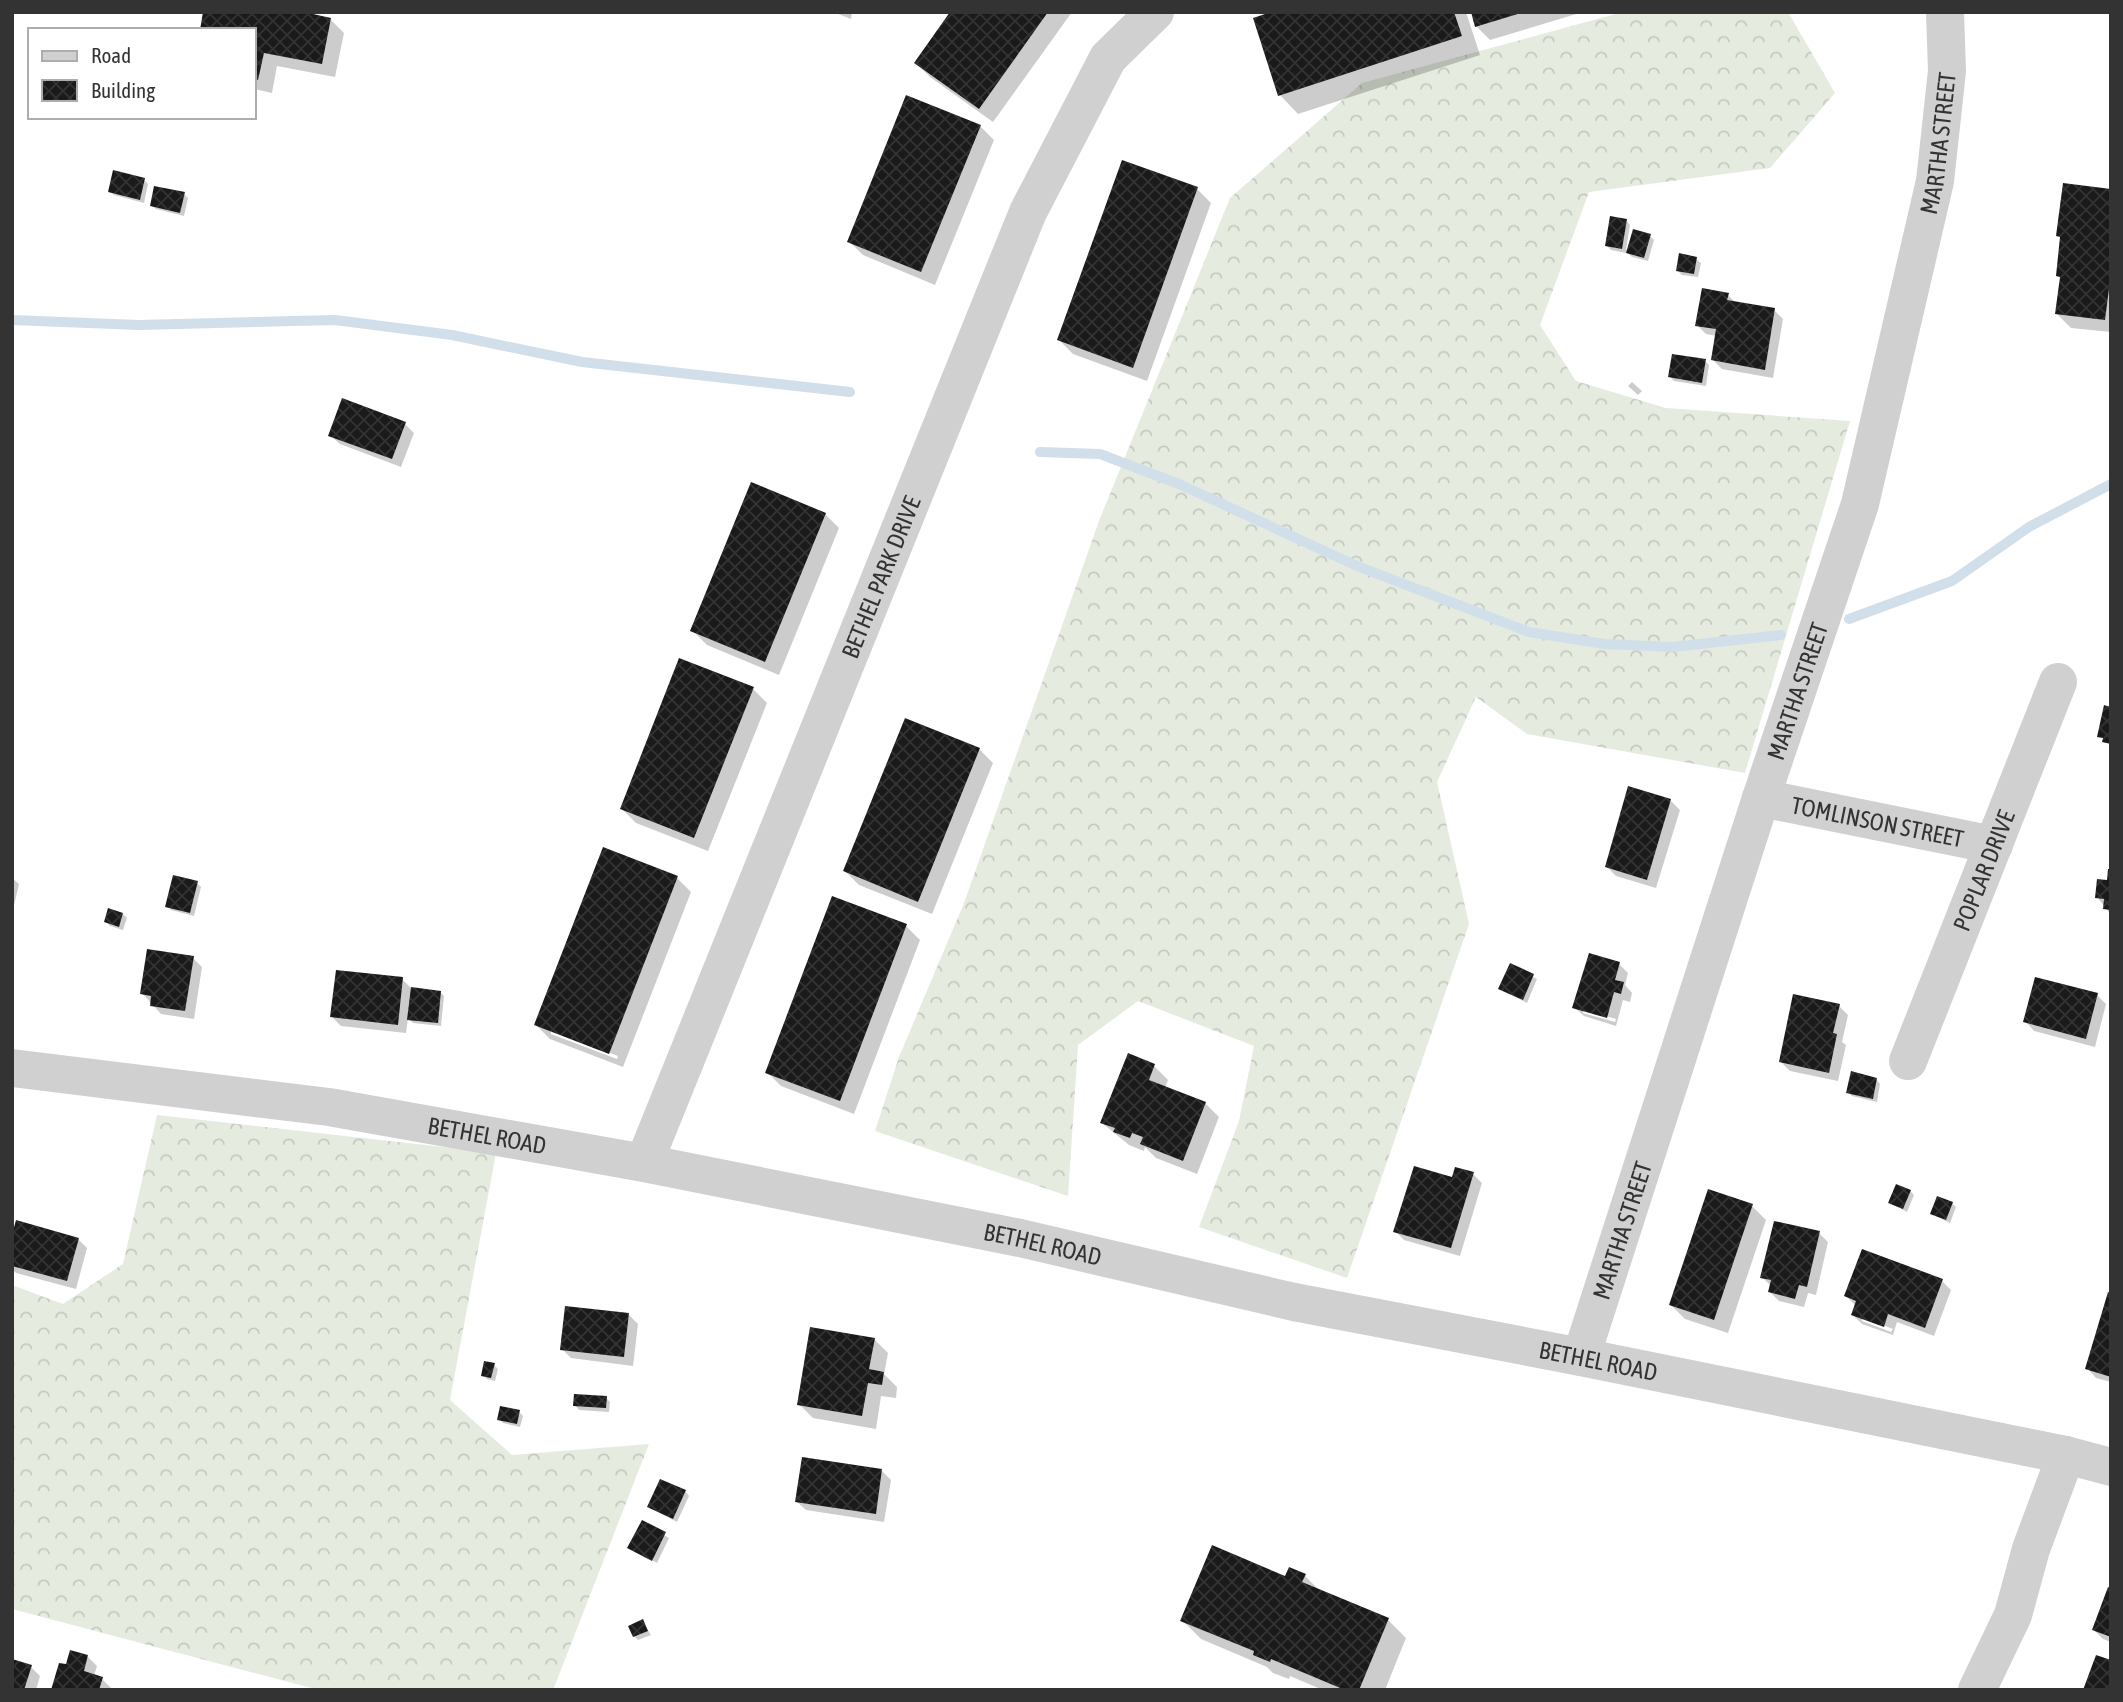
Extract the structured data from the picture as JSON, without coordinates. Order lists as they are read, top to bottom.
{
  "streets": {
    "street": [
      "MARTHA STREET",
      "BETHEL PARK DRIVE",
      "TOMLINSON STREET",
      "POPLAR DRIVE",
      "BETHEL ROAD"
    ]
  },
  "crossings": [
    ["MARTHA STREET", "TOMLINSON STREET"],
    ["MARTHA STREET", "BETHEL ROAD"],
    ["BETHEL PARK DRIVE", "BETHEL ROAD"],
    ["TOMLINSON STREET", "POPLAR DRIVE"]
  ],
  "legend": ["Road", "Building"]
}
